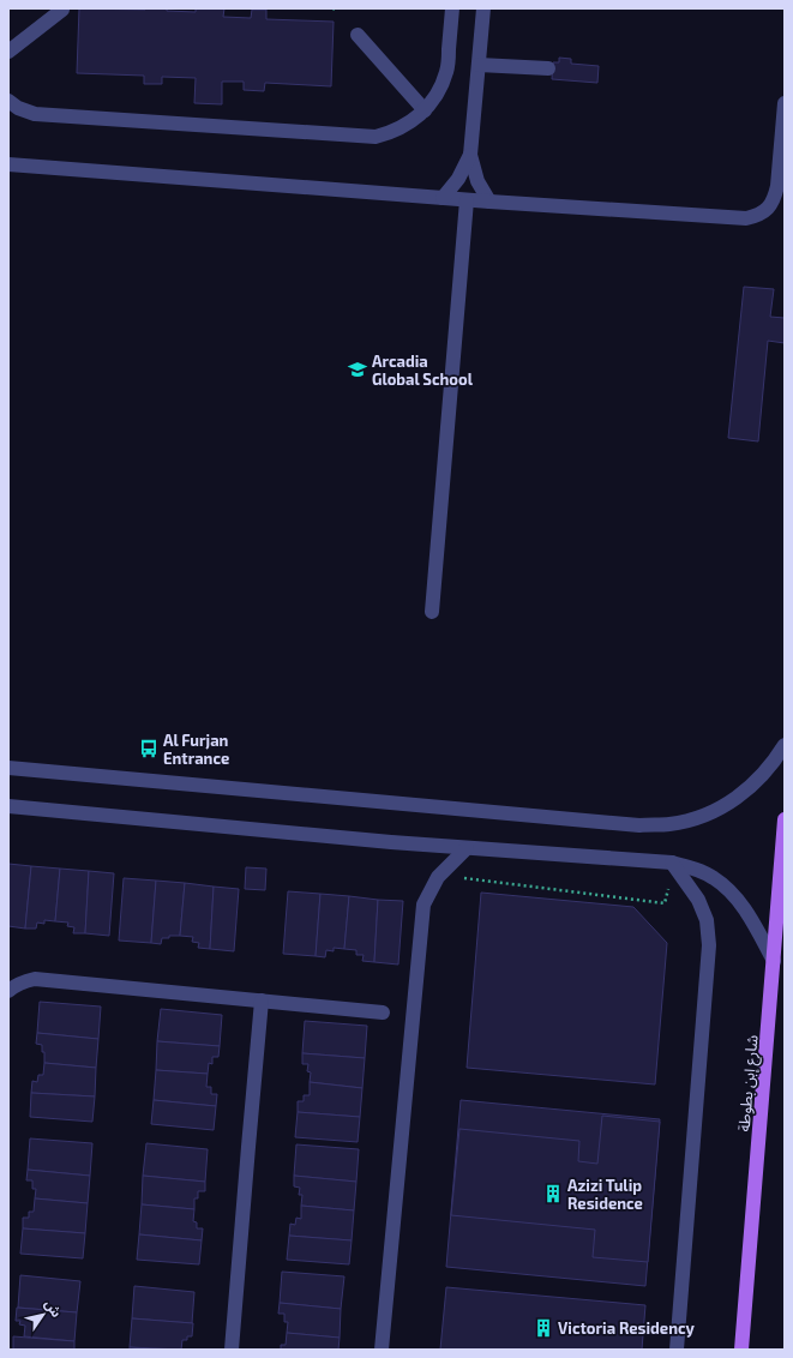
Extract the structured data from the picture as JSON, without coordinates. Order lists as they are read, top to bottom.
{
  "streets": {
    "main road": ["شارع إبن بطوطة"]
  },
  "places": {
    "school or university": ["Arcadia Global School"],
    "bus stop": ["Al Furjan Entrance"],
    "building": ["Azizi Tulip Residence", "Victoria Residency"]
  },
  "north": "top right"
}
